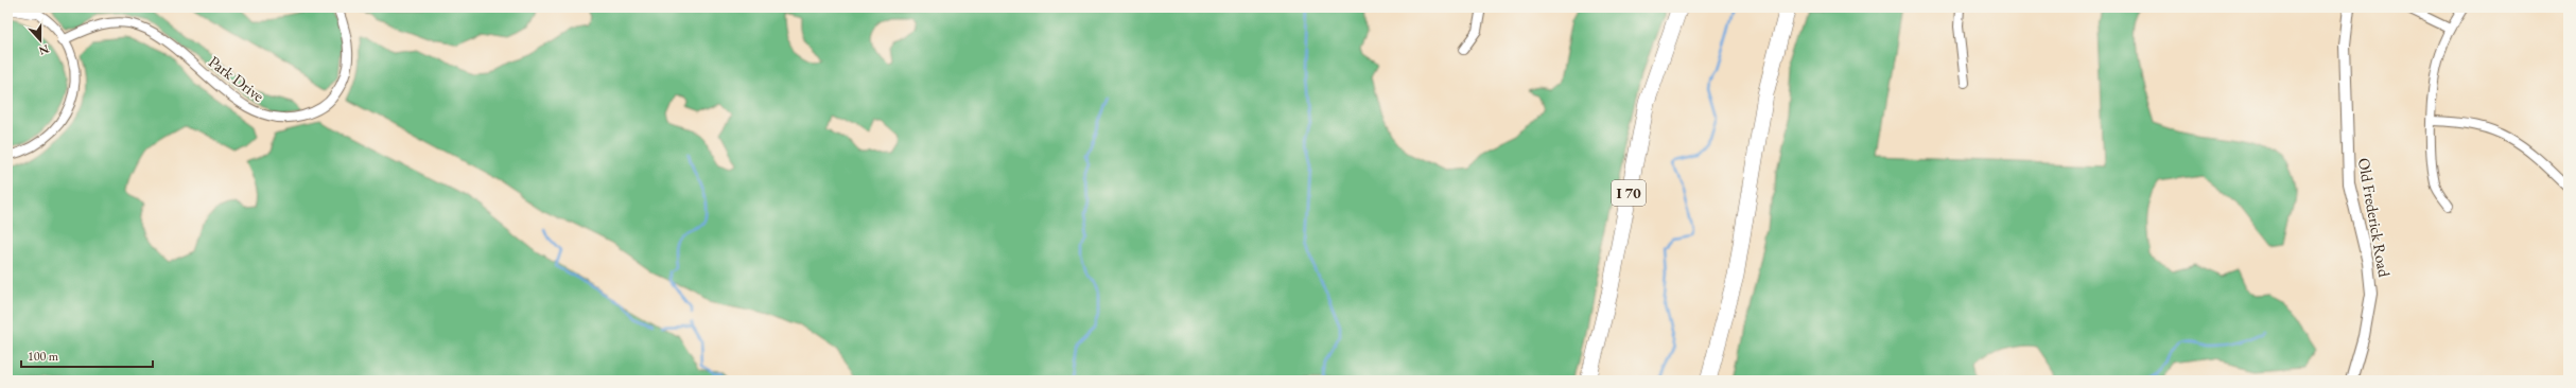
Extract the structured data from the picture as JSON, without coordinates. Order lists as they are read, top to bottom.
{
  "streets": {
    "highway": ["I 70"],
    "street": ["Park Drive", "Old Frederick Road"]
  },
  "scale_bar": "100 m",
  "north": "bottom"
}
